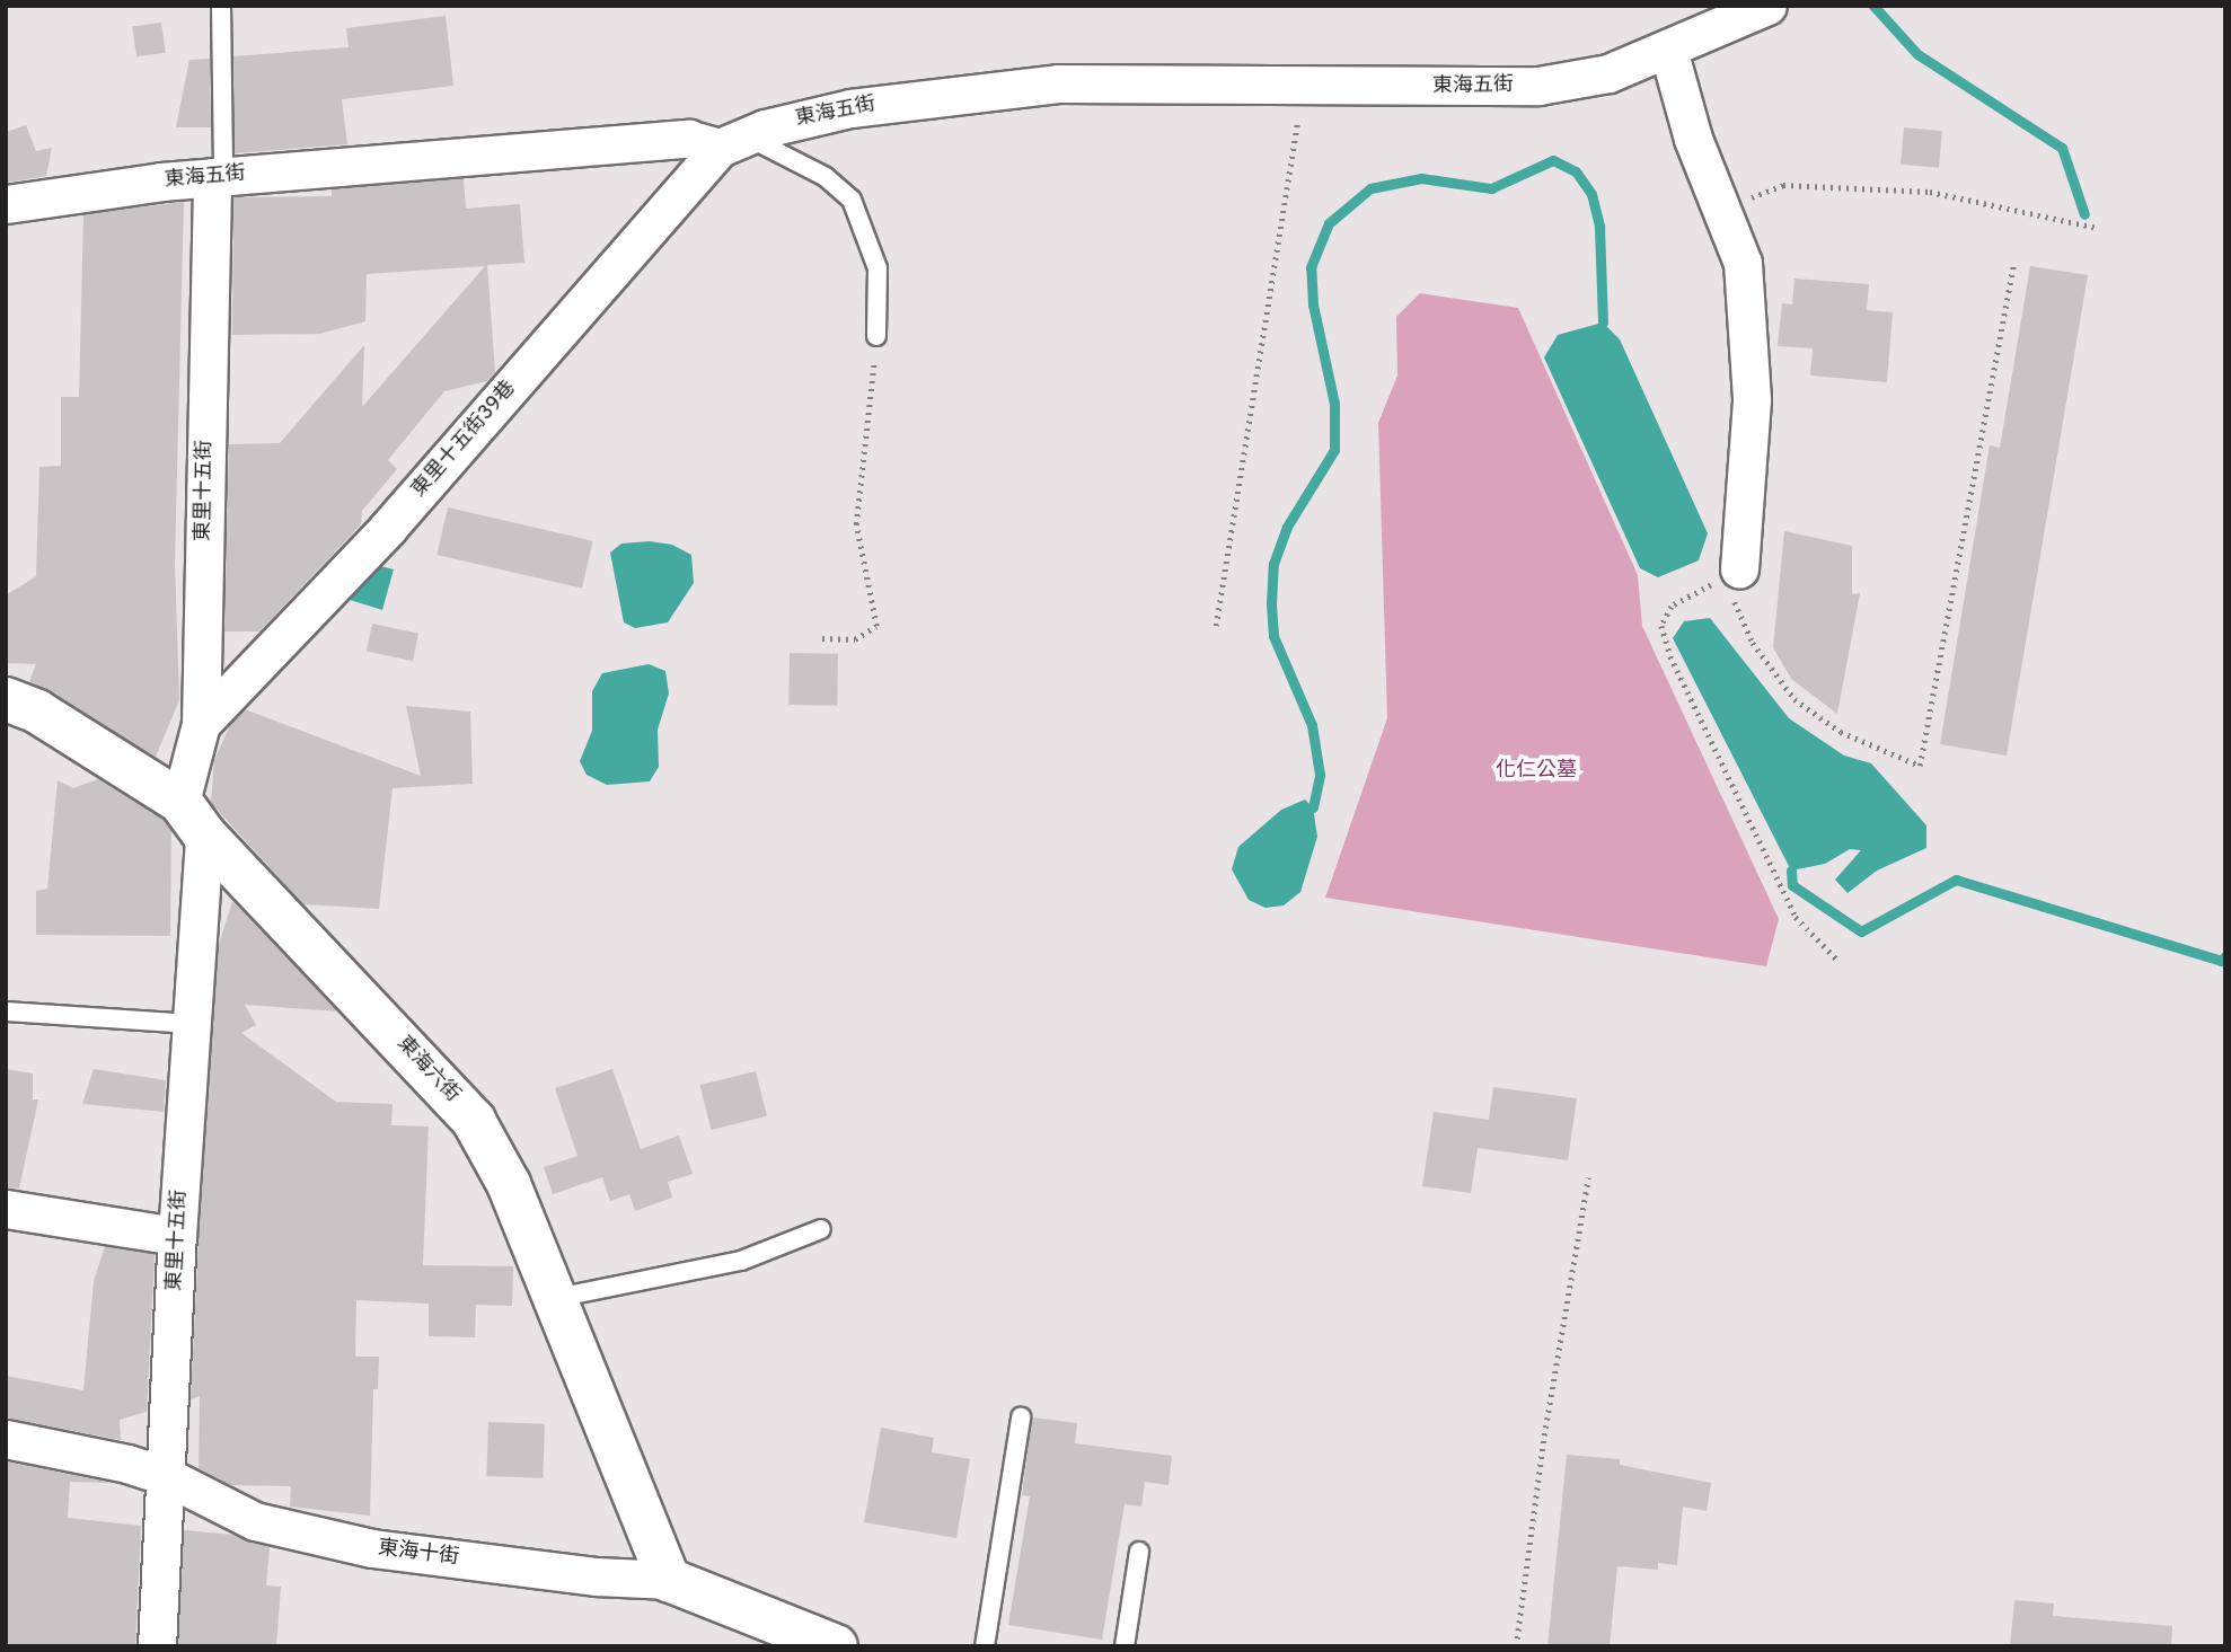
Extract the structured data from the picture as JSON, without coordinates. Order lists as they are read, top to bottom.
{
  "streets": {
    "street": [
      "東海五街",
      "東里十五街39巷",
      "東里十五街",
      "東海六街",
      "東海十街"
    ]
  },
  "crossings": [
    ["東海五街", "東里十五街39巷"],
    ["東海五街", "東里十五街"],
    ["東里十五街39巷", "東里十五街"],
    ["東里十五街", "東海六街"],
    ["東里十五街", "東海十街"],
    ["東海六街", "東海十街"]
  ],
  "parks": ["化仁公墓"]
}
